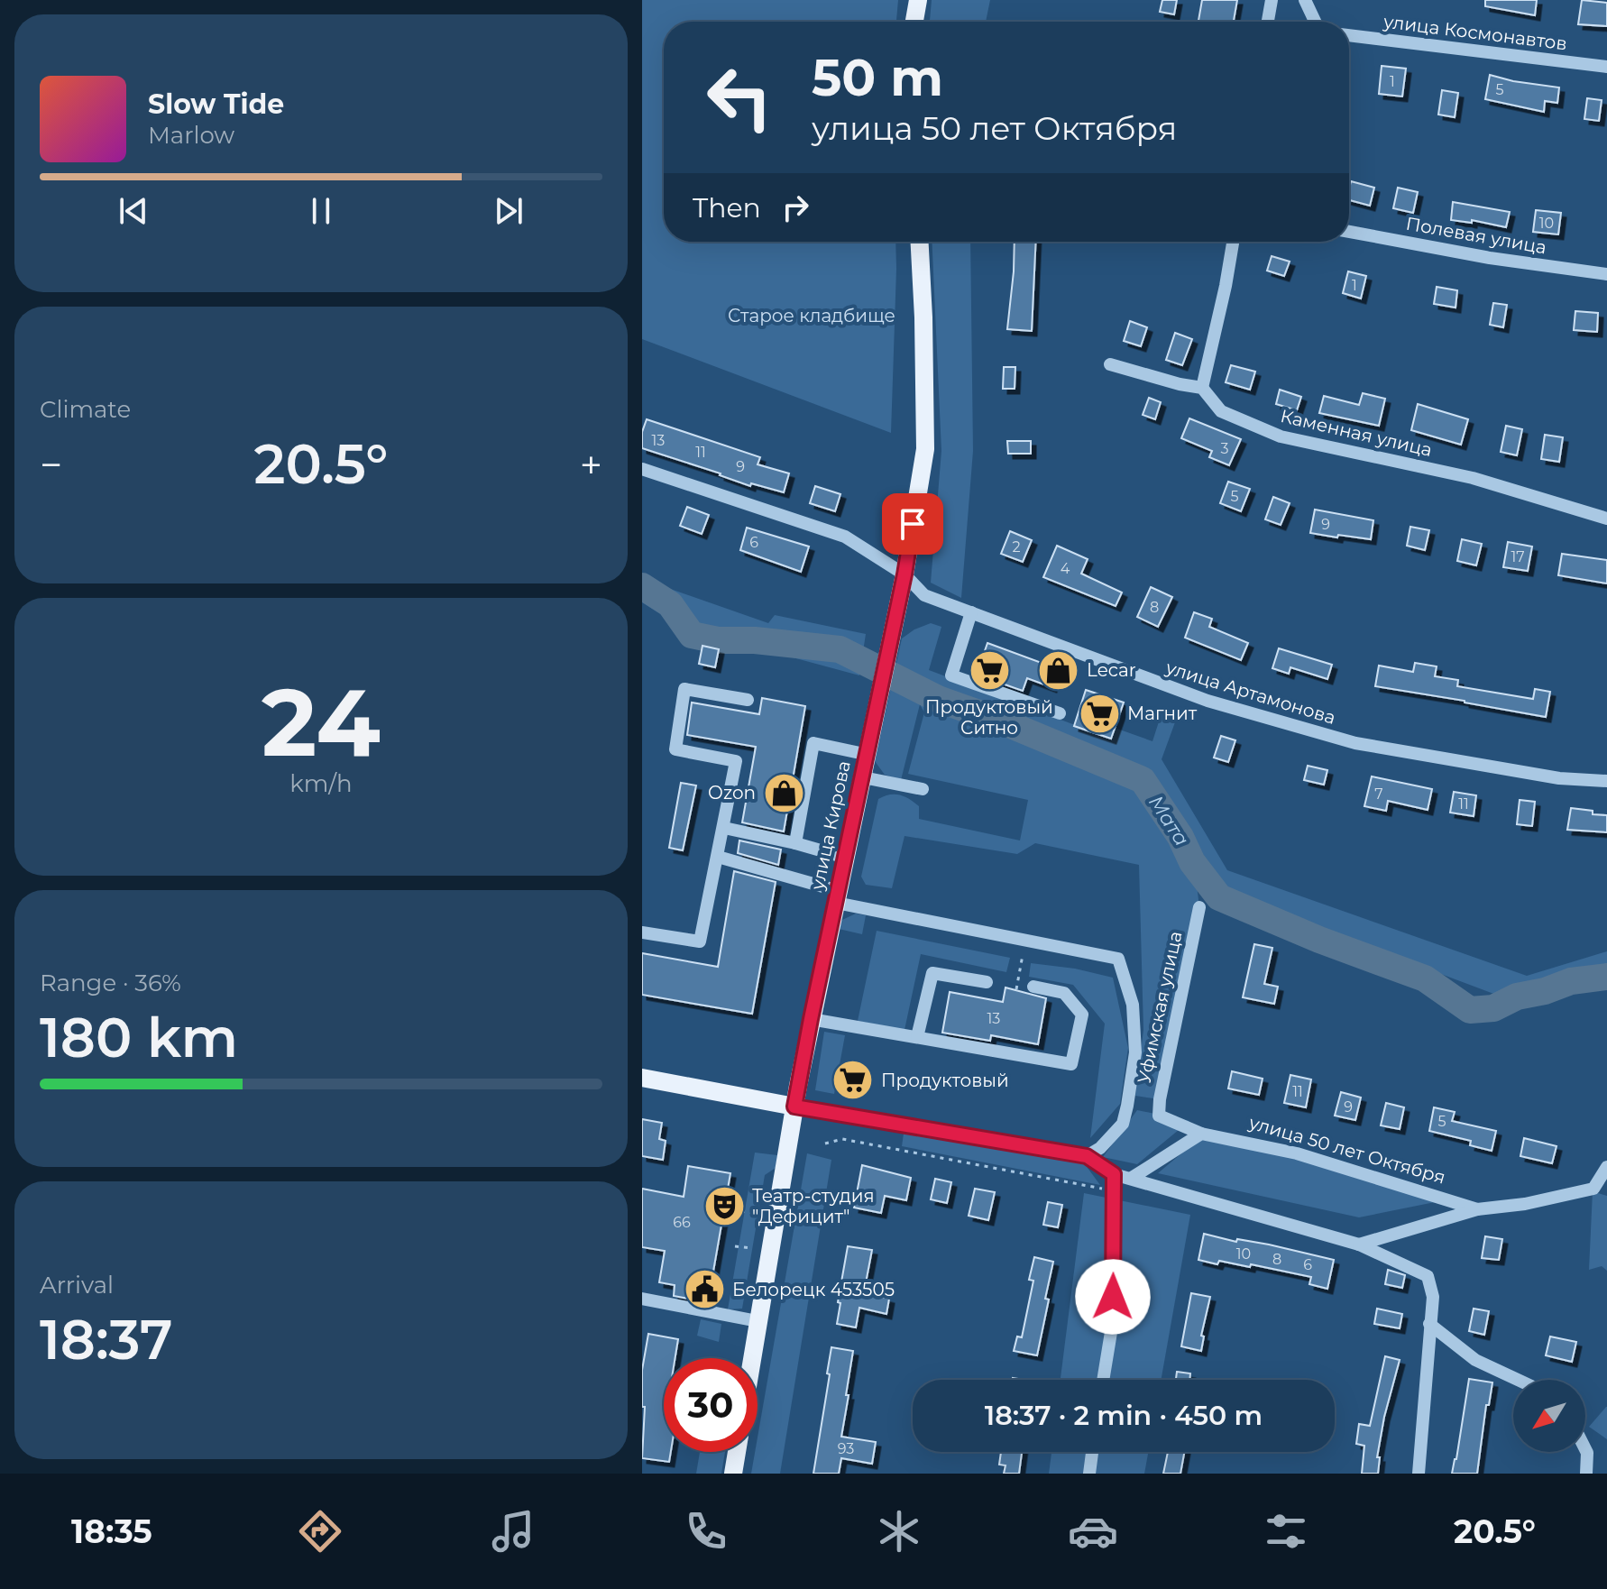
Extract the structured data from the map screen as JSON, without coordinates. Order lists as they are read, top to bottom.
{
  "streets": {
    "main road": ["улица Кирова"],
    "street": [
      "улица Космонавтов",
      "Полевая улица",
      "Каменная улица",
      "улица Артамонова",
      "Уфимская улица",
      "улица 50 лет Октября"
    ]
  },
  "crossings": [
    ["улица Артамонова", "улица Кирова"],
    ["Уфимская улица", "улица 50 лет Октября"]
  ],
  "water": ["Мата"],
  "parks": ["Старое кладбище"],
  "places": {
    "shop": ["Lecar", "Ozon"],
    "supermarket": ["Продуктовый Ситно", "Магнит", "Продуктовый"],
    "theatre": ["Театр-студия \"Дефицит\""],
    "public building": ["Белорецк 453505"]
  },
  "house_numbers": [
    "1",
    "5",
    "10",
    "1",
    "13",
    "3",
    "11",
    "9",
    "5",
    "9",
    "6",
    "2",
    "17",
    "4",
    "8",
    "7",
    "11",
    "13",
    "11",
    "9",
    "5",
    "66",
    "10",
    "8",
    "6",
    "93"
  ],
  "north": "bottom left",
  "page": {
    "turn": ["50 m", "улица 50 лет Октября"],
    "song": ["Slow Tide", "Marlow"],
    "then": "Then",
    "tile": [
      "Climate",
      ["24", "km/h"],
      ["Range · 36%", "180 km"],
      ["Arrival", "18:37"]
    ],
    "heat": ["−", "20.5°", "+"],
    "limit": "30",
    "trip": "18:37 · 2 min · 450 m",
    "tabs": ["18:35", "20.5°"]
  }
}
